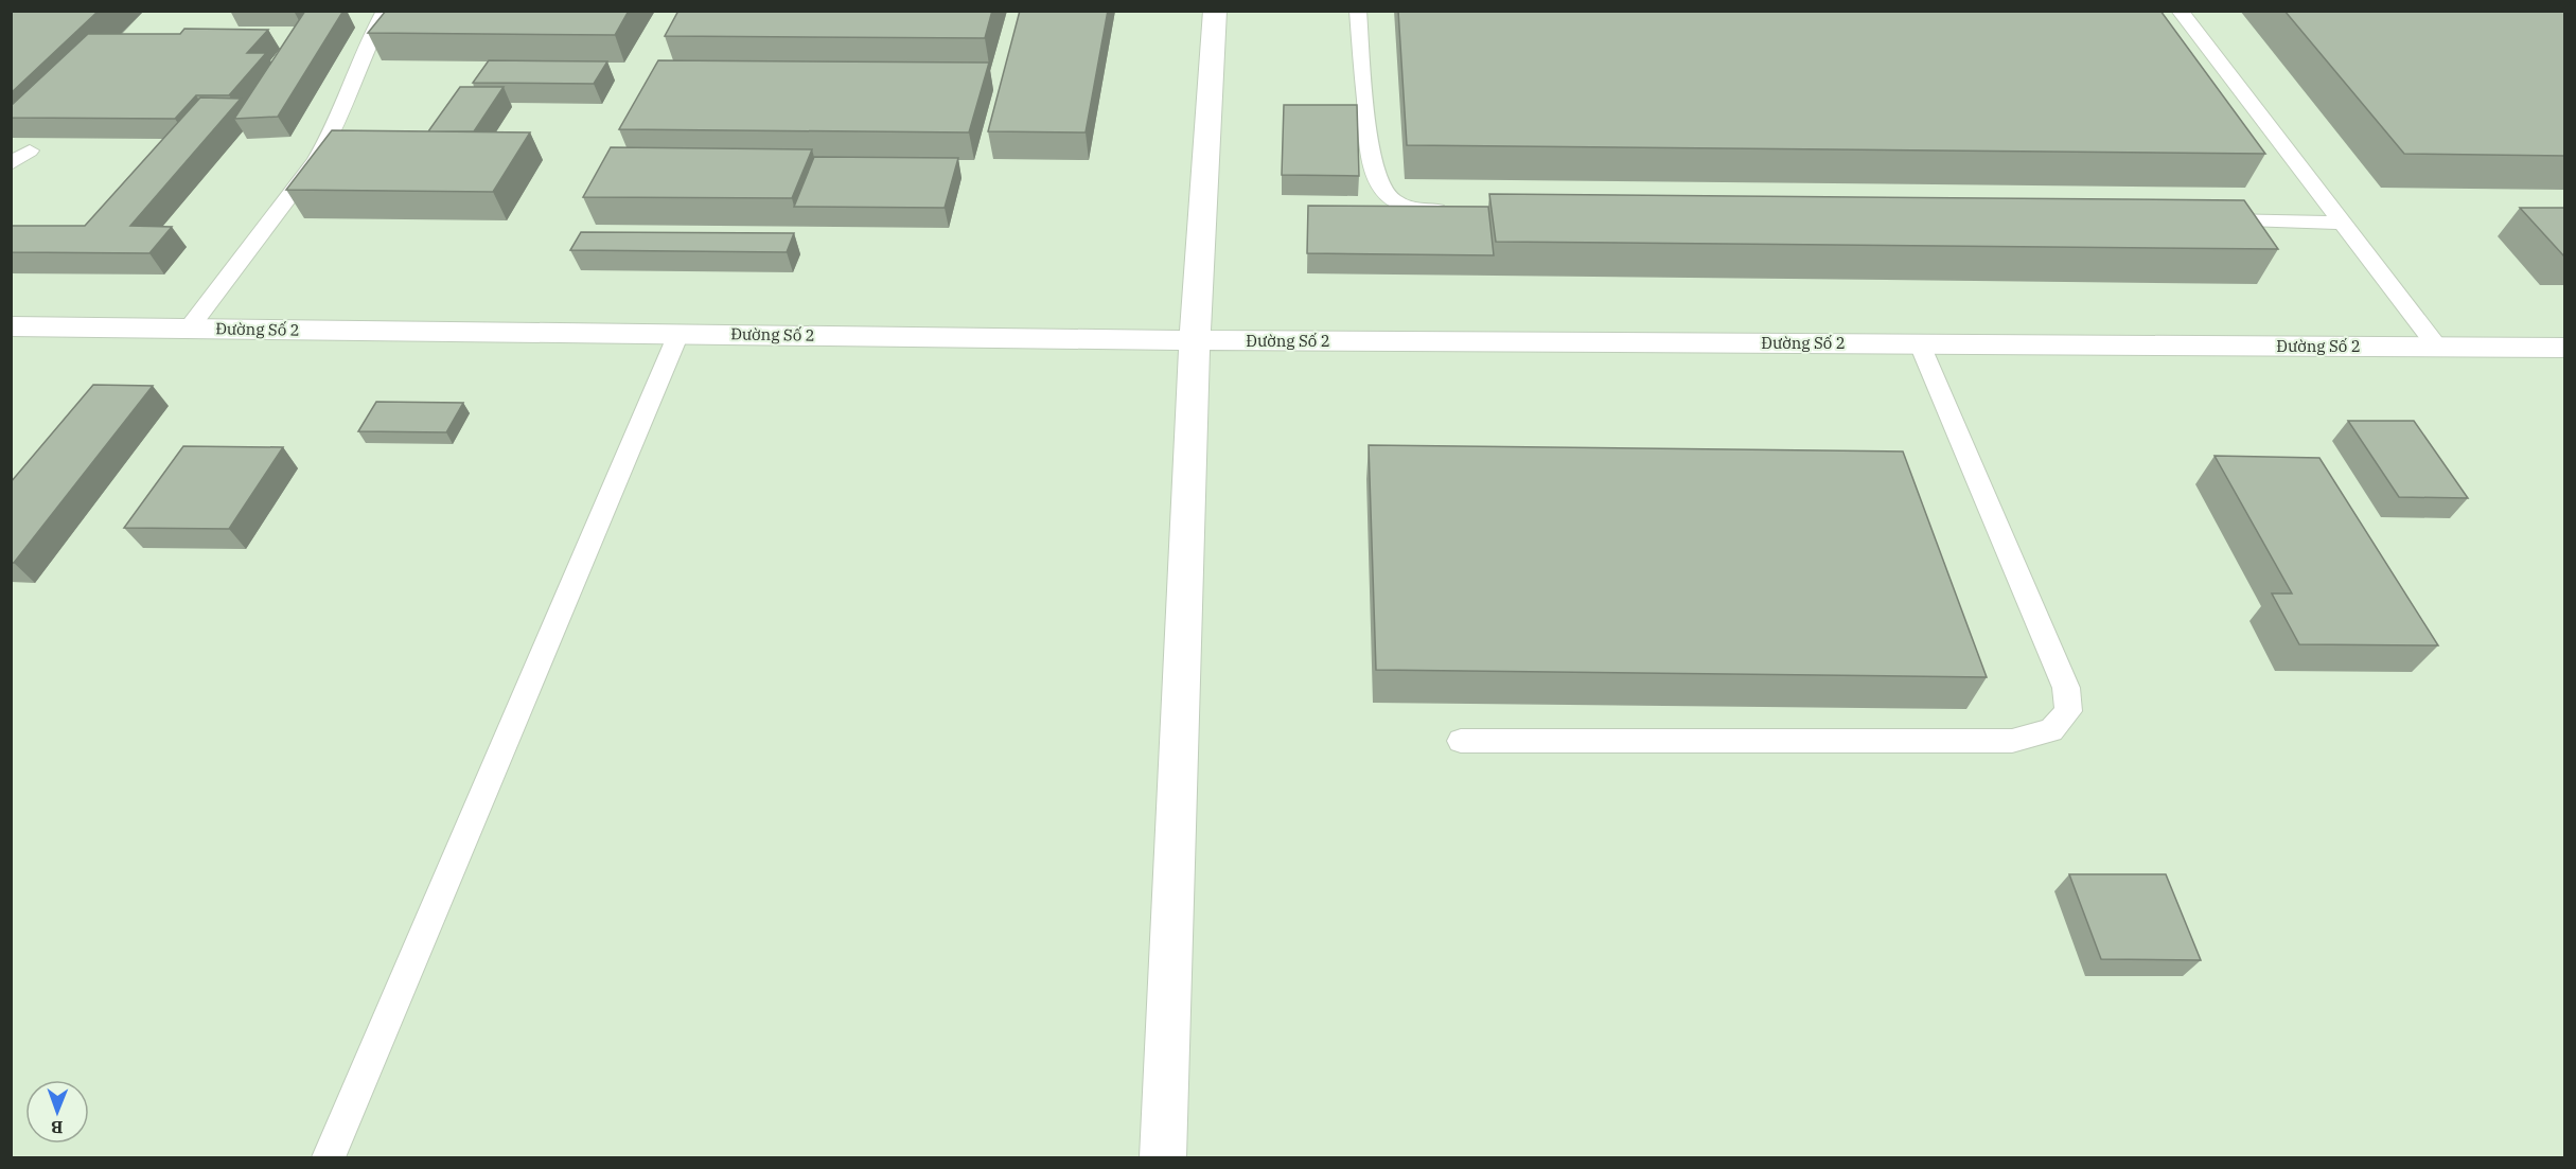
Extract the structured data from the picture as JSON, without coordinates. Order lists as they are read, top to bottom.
{
  "streets": {
    "street": ["Đường Số 2"]
  },
  "north": "bottom"
}
